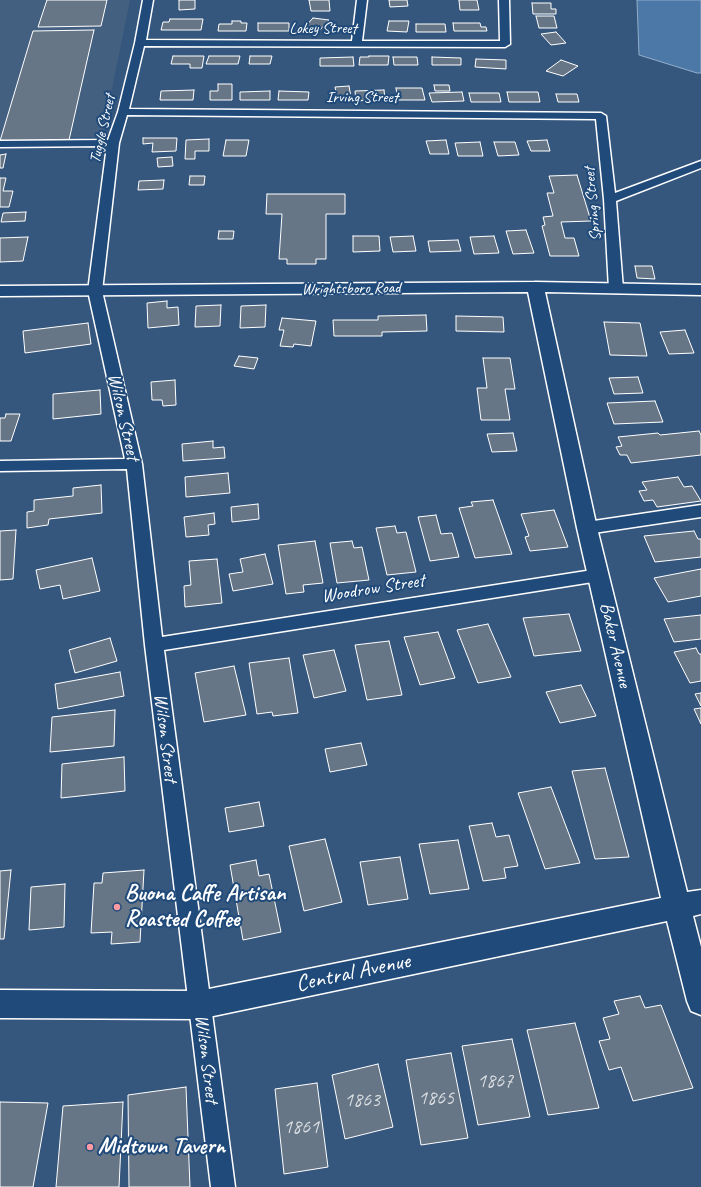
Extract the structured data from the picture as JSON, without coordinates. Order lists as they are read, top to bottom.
{
  "streets": {
    "main road": ["Wrightsboro Road", "Baker Avenue", "Central Avenue"],
    "street": [
      "Lokey Street",
      "Irving Street",
      "Tuggle Street",
      "Spring Street",
      "Wilson Street",
      "Woodrow Street"
    ]
  },
  "crossings": [
    ["Lokey Street", "Tuggle Street"],
    ["Irving Street", "Tuggle Street"],
    ["Irving Street", "Spring Street"],
    ["Tuggle Street", "Wrightsboro Road"],
    ["Tuggle Street", "Wilson Street"],
    ["Spring Street", "Wrightsboro Road"],
    ["Wrightsboro Road", "Wilson Street"],
    ["Wrightsboro Road", "Baker Avenue"],
    ["Wilson Street", "Woodrow Street"],
    ["Wilson Street", "Central Avenue"],
    ["Woodrow Street", "Baker Avenue"],
    ["Baker Avenue", "Central Avenue"]
  ],
  "places": ["Buona Caffe Artisan Roasted Coffee", "Midtown Tavern"],
  "house_numbers": [
    "1867",
    "1865",
    "1863",
    "1861"
  ]
}
